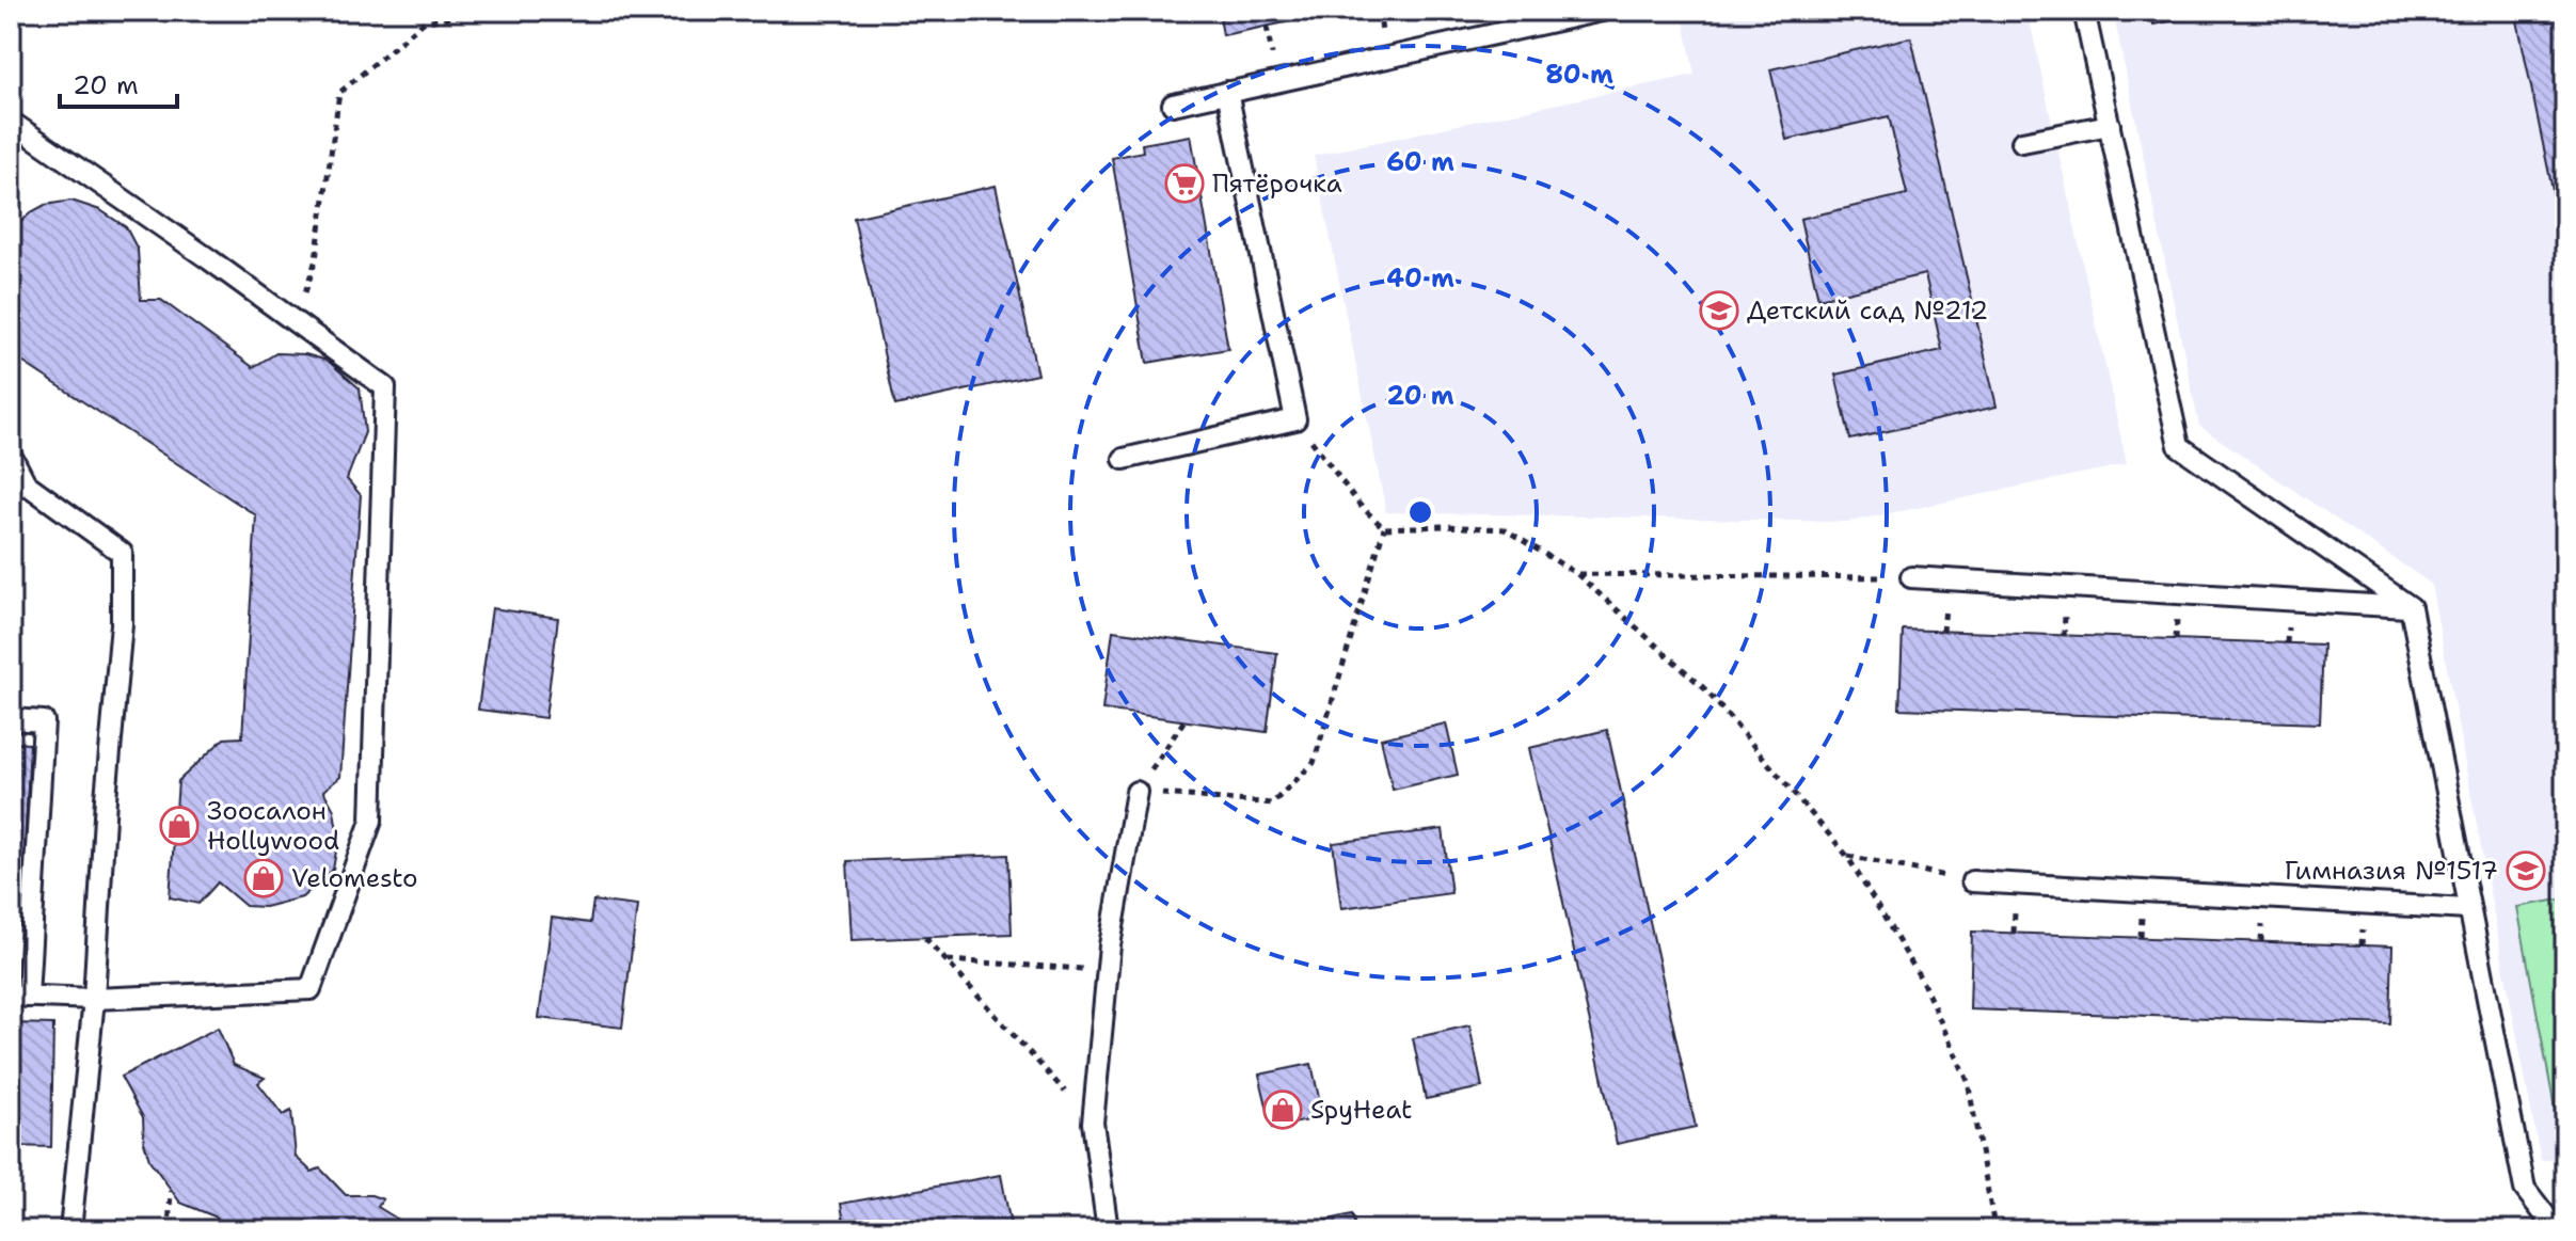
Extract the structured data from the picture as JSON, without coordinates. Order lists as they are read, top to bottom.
{
  "places": {
    "supermarket": ["Пятёрочка"],
    "school or university": ["Детский сад №212", "Гимназия №1517"],
    "shop": ["Зоосалон Hollywood", "Velomesto", "SpyHeat"]
  },
  "scale_bar": "20 m",
  "rings": [
    "80 m",
    "60 m",
    "40 m",
    "20 m"
  ]
}
